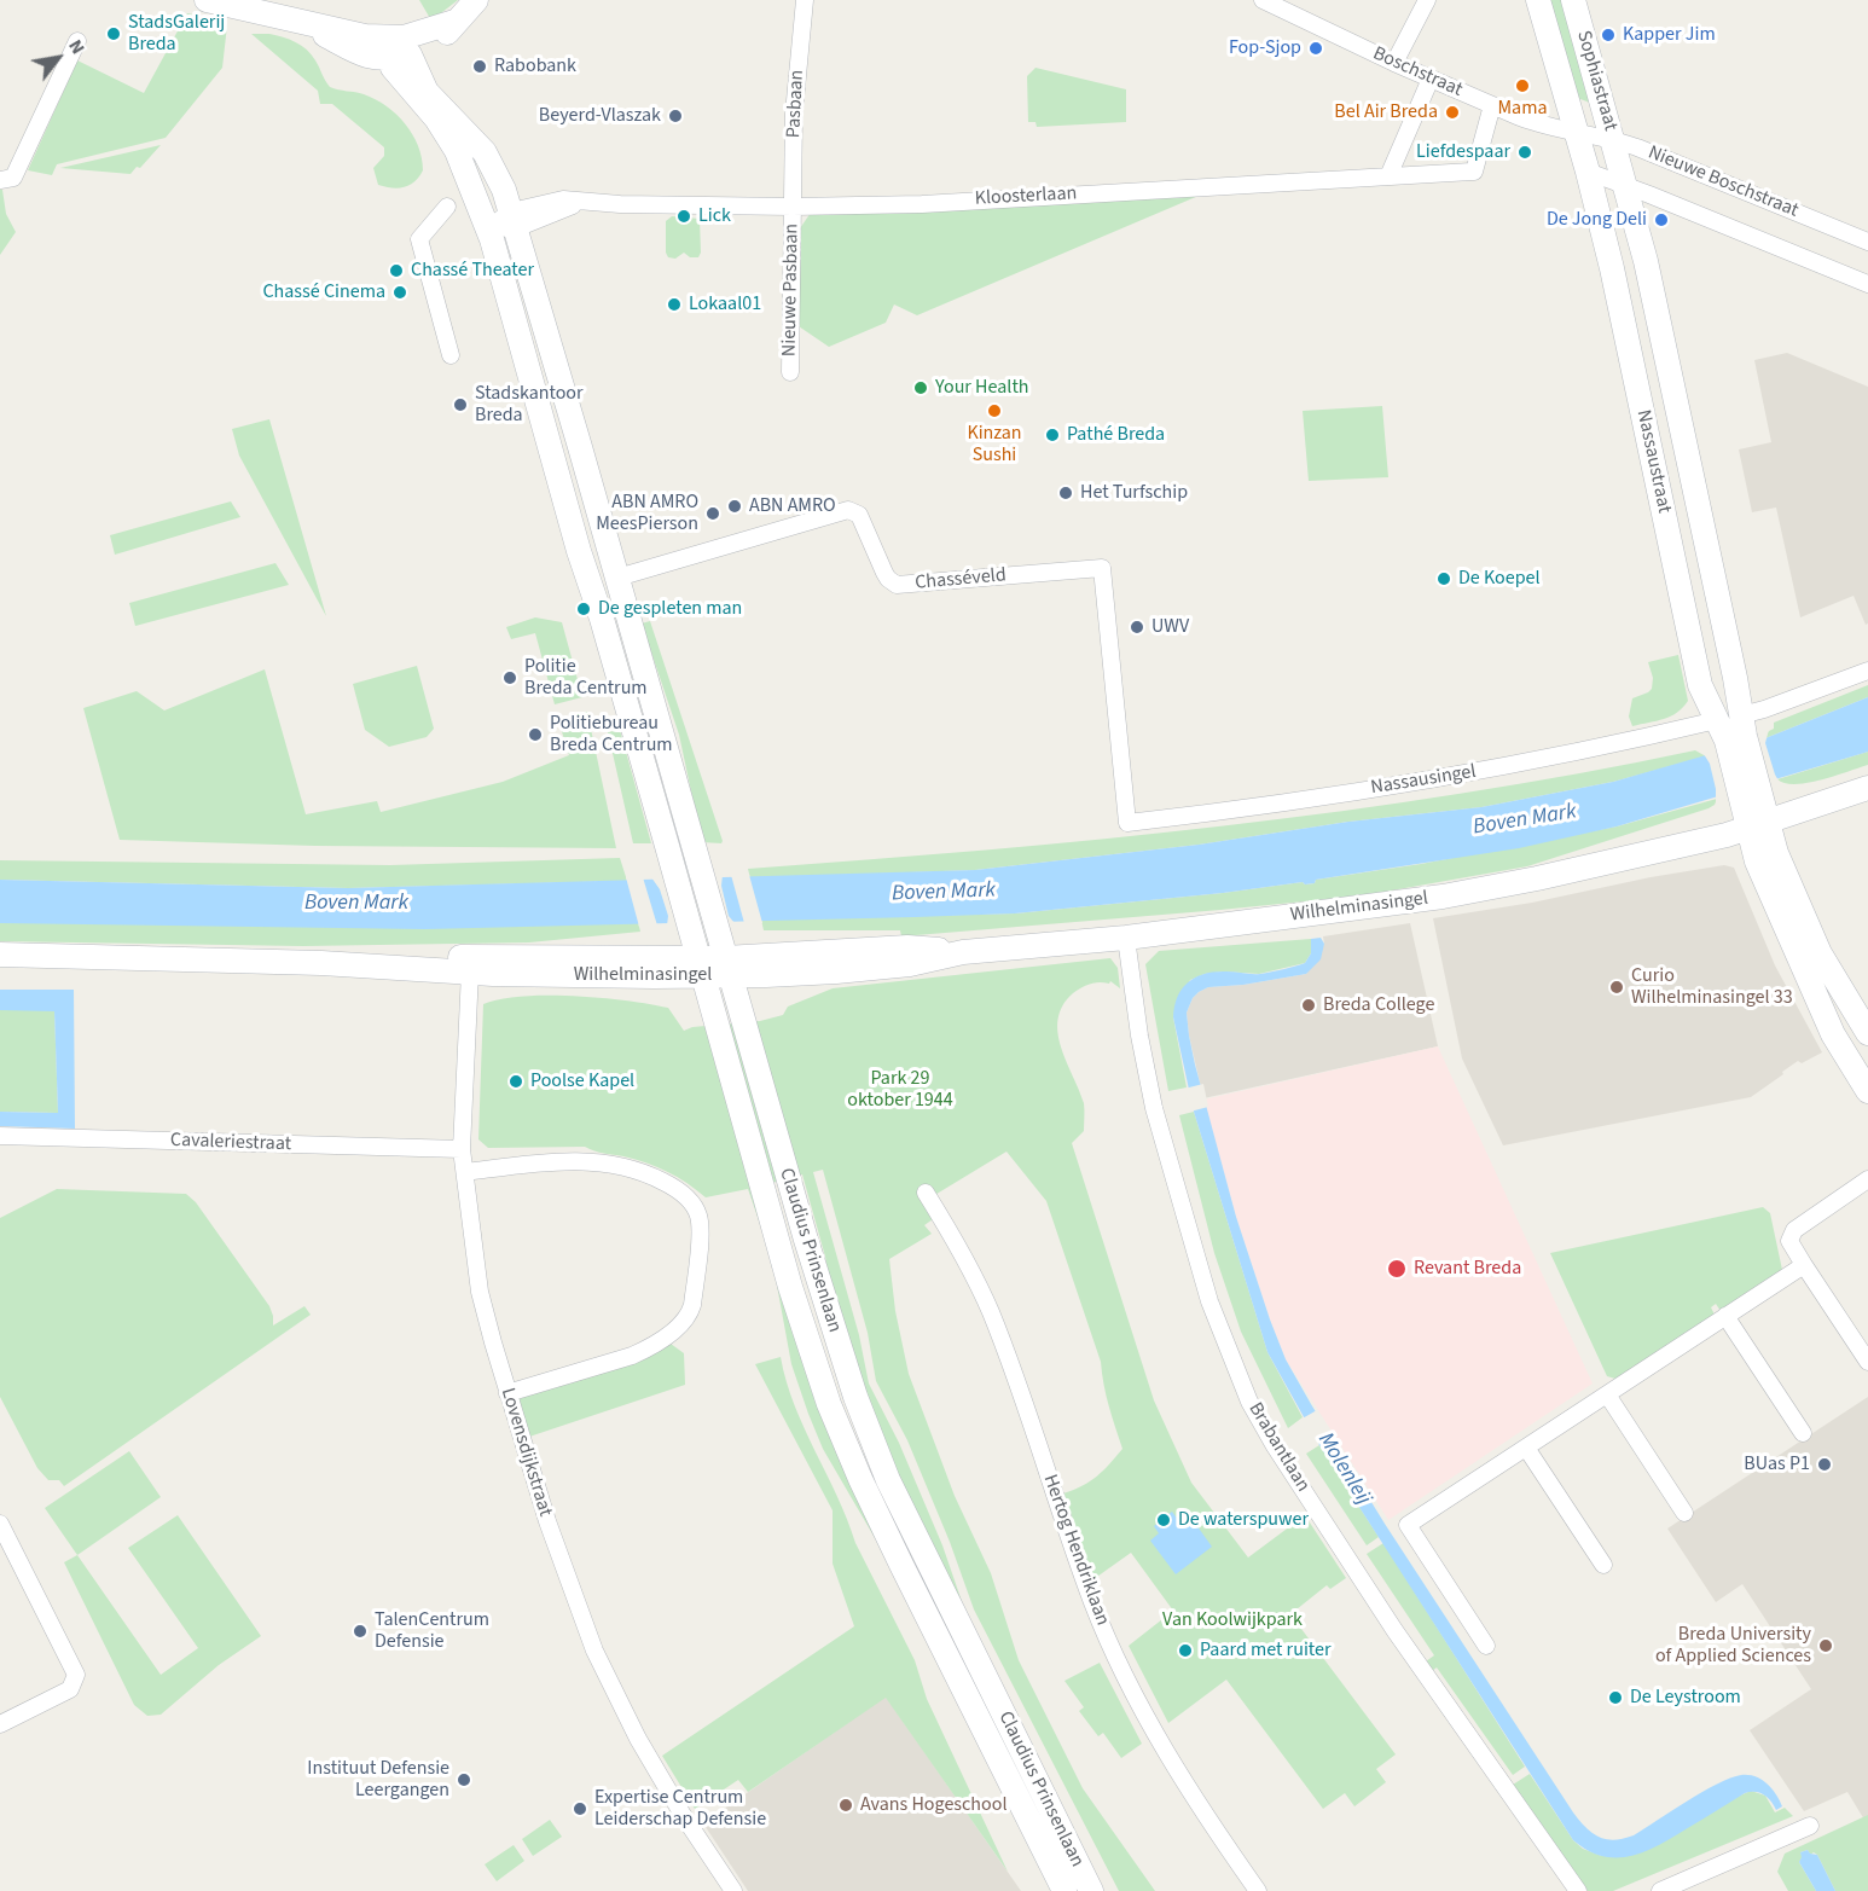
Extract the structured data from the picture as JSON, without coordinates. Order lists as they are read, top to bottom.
{
  "streets": {
    "main road": [
      "Sophiastraat",
      "Nassaustraat",
      "Wilhelminasingel",
      "Claudius Prinsenlaan"
    ],
    "street": [
      "Boschstraat",
      "Pasbaan",
      "Nieuwe Boschstraat",
      "Kloosterlaan",
      "Nieuwe Pasbaan",
      "Chasséveld",
      "Nassausingel",
      "Cavaleriestraat",
      "Brabantlaan",
      "Lovensdijkstraat",
      "Hertog Hendriklaan"
    ]
  },
  "crossings": [
    ["Boschstraat", "Sophiastraat"],
    ["Boschstraat", "Nieuwe Boschstraat"],
    ["Boschstraat", "Kloosterlaan"],
    ["Boschstraat", "Nassaustraat"],
    ["Sophiastraat", "Nieuwe Boschstraat"],
    ["Sophiastraat", "Nassaustraat"],
    ["Pasbaan", "Kloosterlaan"],
    ["Pasbaan", "Nieuwe Pasbaan"],
    ["Nieuwe Boschstraat", "Nassaustraat"],
    ["Kloosterlaan", "Nieuwe Pasbaan"],
    ["Kloosterlaan", "Claudius Prinsenlaan"],
    ["Nassaustraat", "Nassausingel"],
    ["Nassaustraat", "Wilhelminasingel"],
    ["Chasséveld", "Nassausingel"],
    ["Chasséveld", "Claudius Prinsenlaan"],
    ["Wilhelminasingel", "Claudius Prinsenlaan"],
    ["Wilhelminasingel", "Brabantlaan"],
    ["Wilhelminasingel", "Lovensdijkstraat"],
    ["Cavaleriestraat", "Lovensdijkstraat"]
  ],
  "water": ["Boven Mark", "Molenleij"],
  "parks": ["Park 29 oktober 1944", "Van Koolwijkpark"],
  "places": [
    "StadsGalerij Breda",
    "Kapper Jim",
    "Fop-Sjop",
    "Rabobank",
    "Mama",
    "Bel Air Breda",
    "Beyerd-Vlaszak",
    "Liefdespaar",
    "Lick",
    "De Jong Deli",
    "Chassé Theater",
    "Chassé Cinema",
    "Lokaal01",
    "Your Health",
    "Stadskantoor Breda",
    "Kinzan Sushi",
    "Pathé Breda",
    "Het Turfschip",
    "ABN AMRO",
    "ABN AMRO MeesPierson",
    "De Koepel",
    "De gespleten man",
    "UWV",
    "Politie Breda Centrum",
    "Politiebureau Breda Centrum",
    "Curio Wilhelminasingel 33",
    "Breda College",
    "Poolse Kapel",
    "Revant Breda",
    "BUas P1",
    "De waterspuwer",
    "TalenCentrum Defensie",
    "Breda University of Applied Sciences",
    "Paard met ruiter",
    "De Leystroom",
    "Instituut Defensie Leergangen",
    "Avans Hogeschool",
    "Expertise Centrum Leiderschap Defensie"
  ],
  "north": "top right"
}
